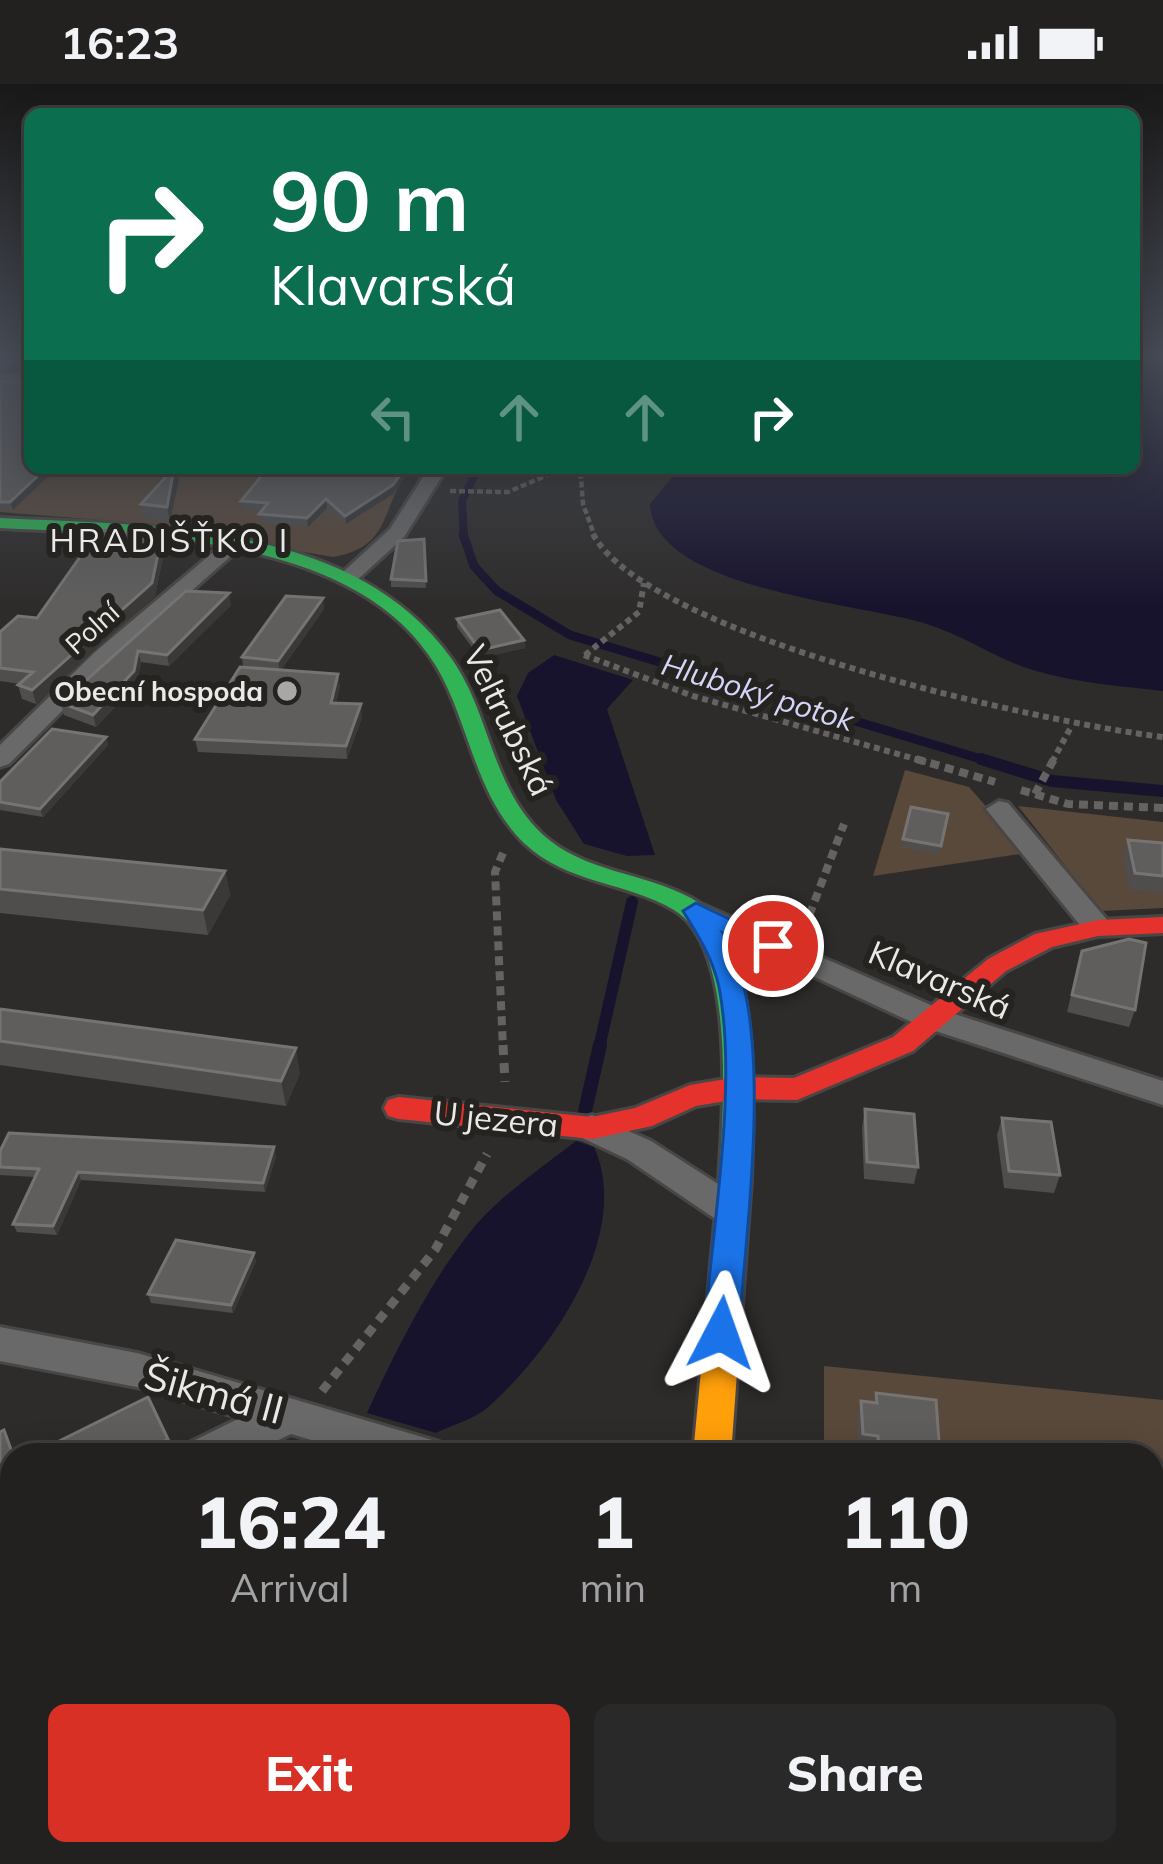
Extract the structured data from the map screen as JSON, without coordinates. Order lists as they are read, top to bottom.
{
  "streets": {
    "street": [
      "Polní",
      "Veltrubská",
      "Klavarská",
      "U jezera",
      "Šikmá II"
    ]
  },
  "crossings": [
    ["Polní", "Veltrubská"],
    ["Veltrubská", "Klavarská"],
    ["Klavarská", "U jezera"]
  ],
  "districts": ["HRADIŠŤKO I"],
  "water": ["Hluboký potok"],
  "places": ["Obecní hospoda"],
  "page": {
    "status": "16:23",
    "turn": ["90 m", "Klavarská"],
    "eta": [
      "16:24",
      "Arrival",
      "1",
      "min",
      "110",
      "m"
    ],
    "buttons": ["Exit", "Share"]
  }
}
